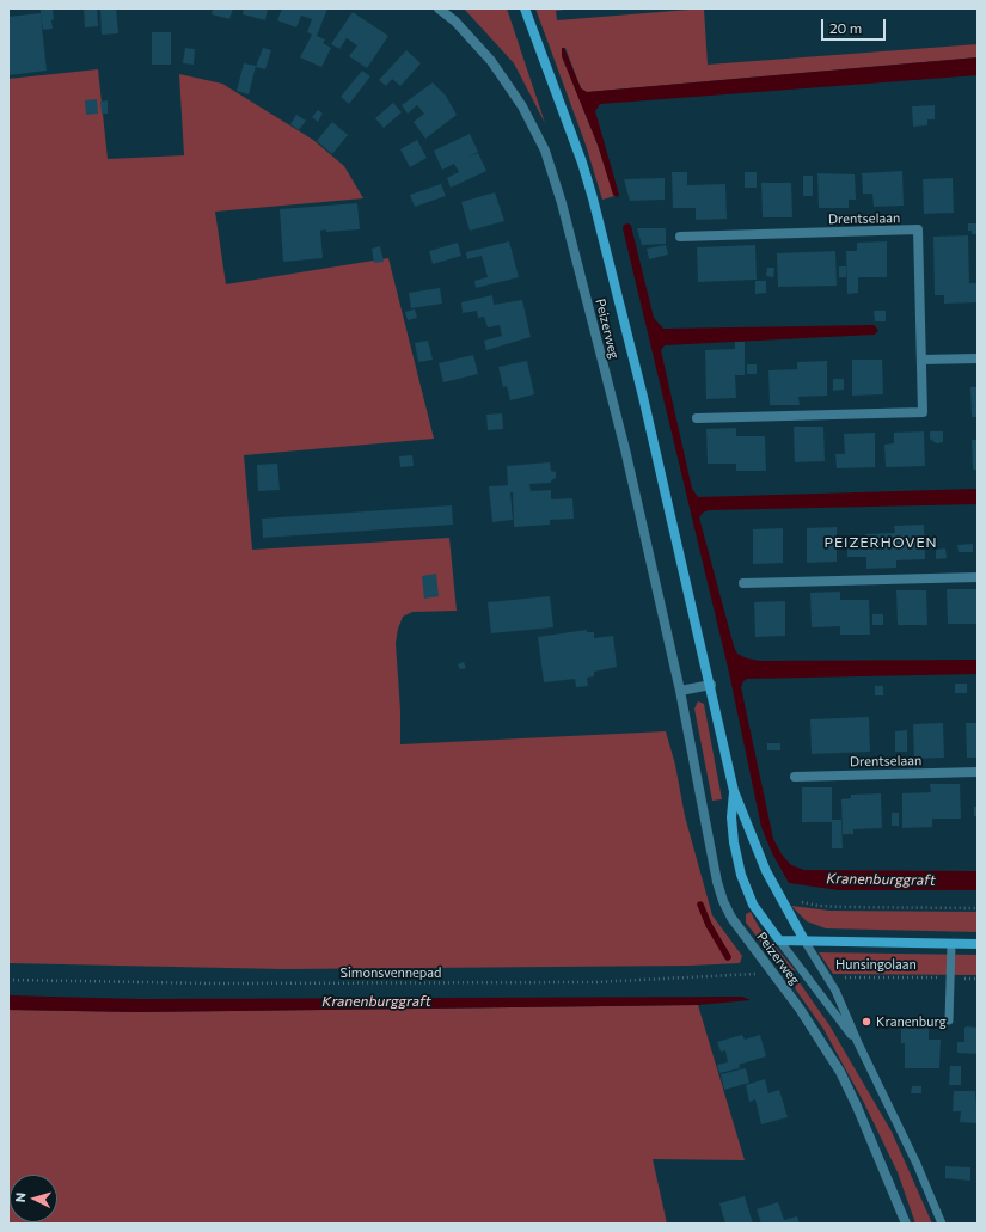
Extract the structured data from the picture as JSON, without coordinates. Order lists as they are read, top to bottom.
{
  "streets": {
    "street": ["Drentselaan", "Peizerweg", "Hunsingolaan"],
    "path": ["Simonsvennepad"]
  },
  "crossings": [
    ["Peizerweg", "Hunsingolaan"],
    ["Peizerweg", "Simonsvennepad"]
  ],
  "districts": ["PEIZERHOVEN"],
  "water": ["Kranenburggraft"],
  "places": ["Kranenburg"],
  "scale_bar": "20 m",
  "north": "left"
}
